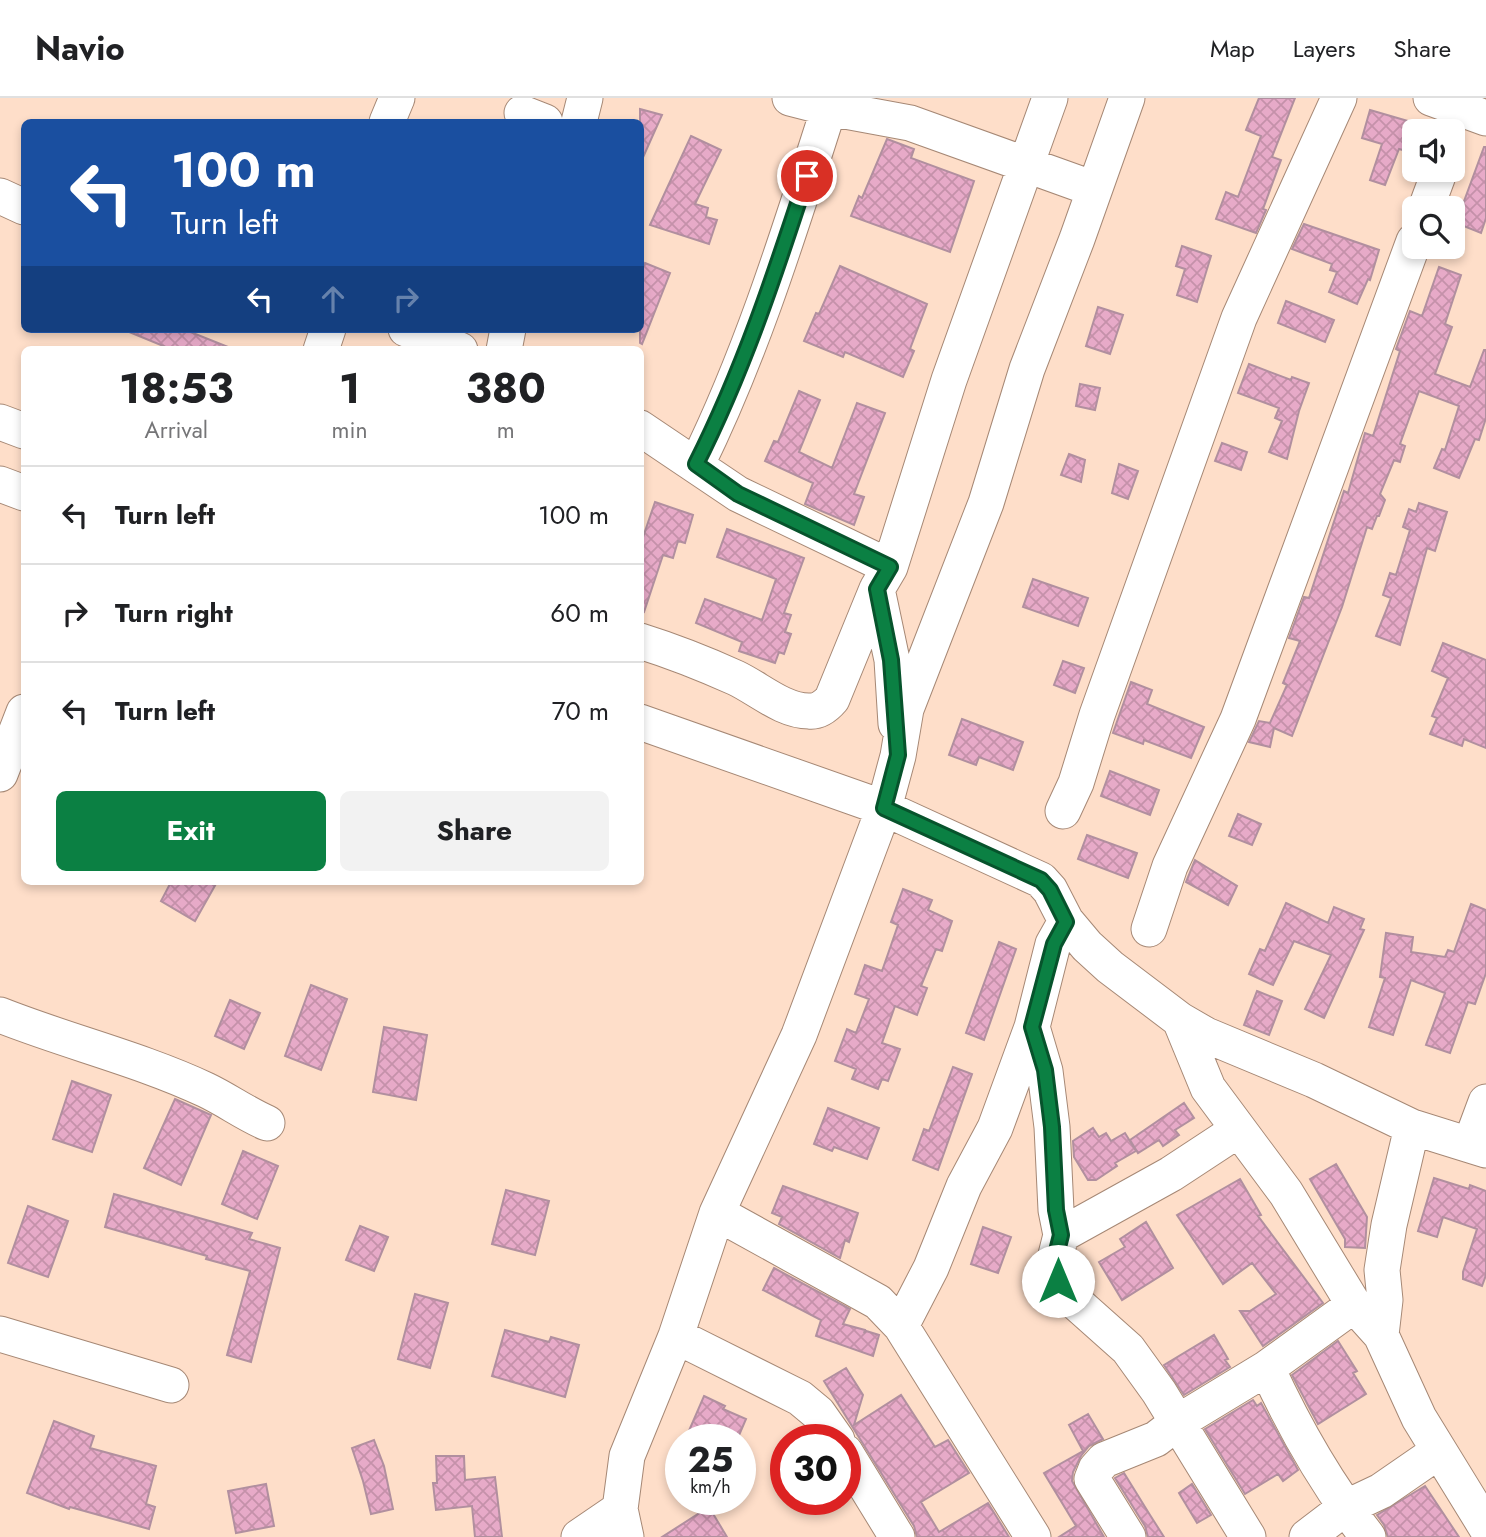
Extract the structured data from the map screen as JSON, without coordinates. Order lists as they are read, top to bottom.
{
  "page": {
    "header": "Navio",
    "nav": ["Map", "Layers", "Share"],
    "turn": ["100 m", "Turn left"],
    "eta": [
      "18:53",
      "Arrival",
      "1",
      "min",
      "380",
      "m"
    ],
    "list": [
      {
        "name": "Turn left",
        "value": "100 m"
      },
      {
        "name": "Turn right",
        "value": "60 m"
      },
      {
        "name": "Turn left",
        "value": "70 m"
      }
    ],
    "buttons": ["Exit", "Share"],
    "speed": "25 km/h",
    "limit": "30"
  }
}
